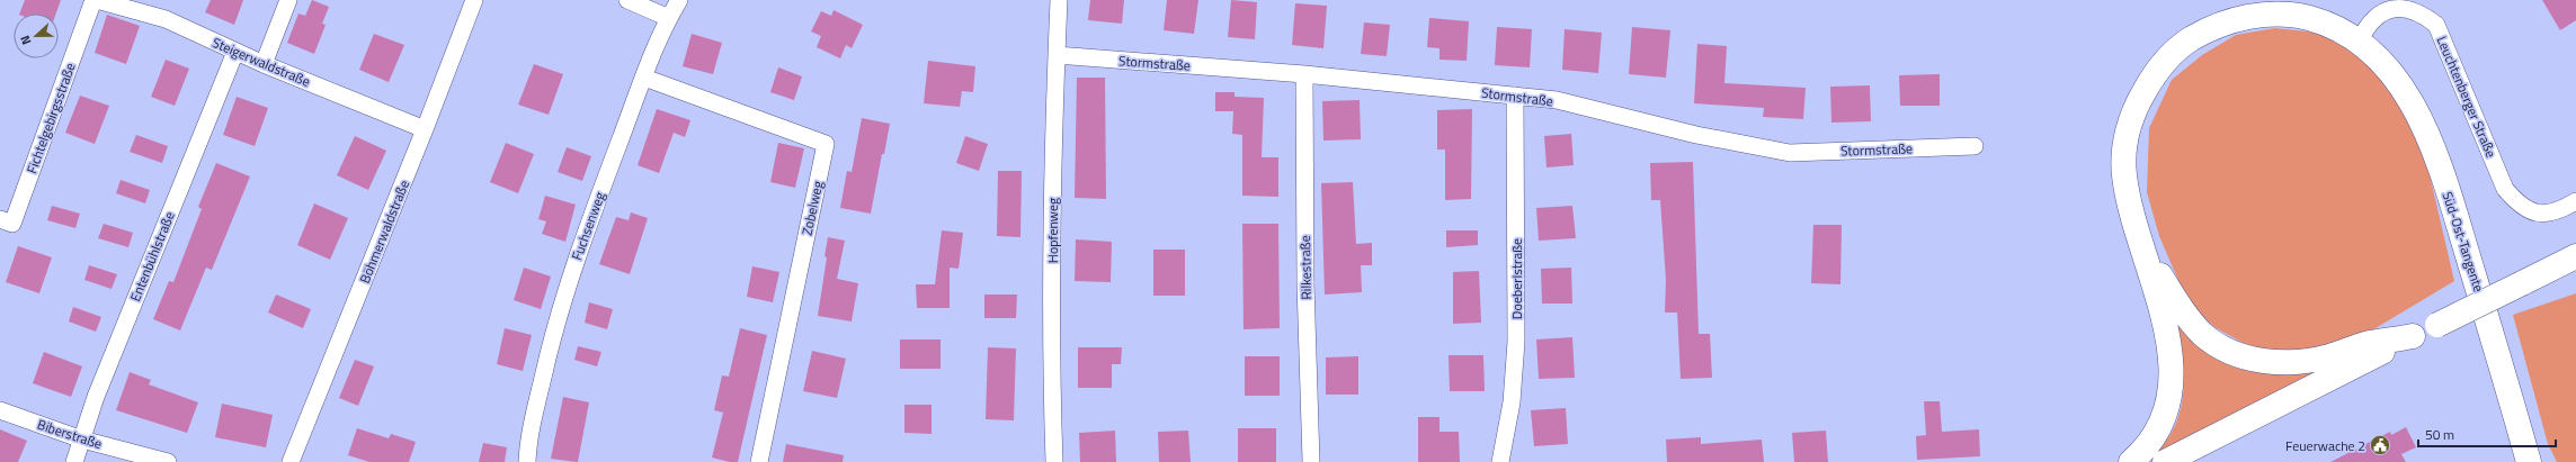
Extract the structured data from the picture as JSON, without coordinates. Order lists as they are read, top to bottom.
{
  "streets": {
    "main road": ["Süd-Ost-Tangente"],
    "street": [
      "Steigerwaldstraße",
      "Stormstraße",
      "Leuchtenberger Straße",
      "Fichtelgebirgsstraße",
      "Zobelweg",
      "Fuchsenweg",
      "Hopfenweg",
      "Böhmerwaldstraße",
      "Entenbühlstraße",
      "Rilkestraße",
      "Doeberlstraße",
      "Biberstraße"
    ]
  },
  "crossings": [
    ["Steigerwaldstraße", "Fichtelgebirgsstraße"],
    ["Steigerwaldstraße", "Böhmerwaldstraße"],
    ["Steigerwaldstraße", "Entenbühlstraße"],
    ["Stormstraße", "Hopfenweg"],
    ["Stormstraße", "Rilkestraße"],
    ["Stormstraße", "Doeberlstraße"],
    ["Leuchtenberger Straße", "Süd-Ost-Tangente"],
    ["Zobelweg", "Fuchsenweg"],
    ["Entenbühlstraße", "Biberstraße"]
  ],
  "places": {
    "public building": ["Feuerwache 2"]
  },
  "scale_bar": "50 m",
  "north": "left"
}
